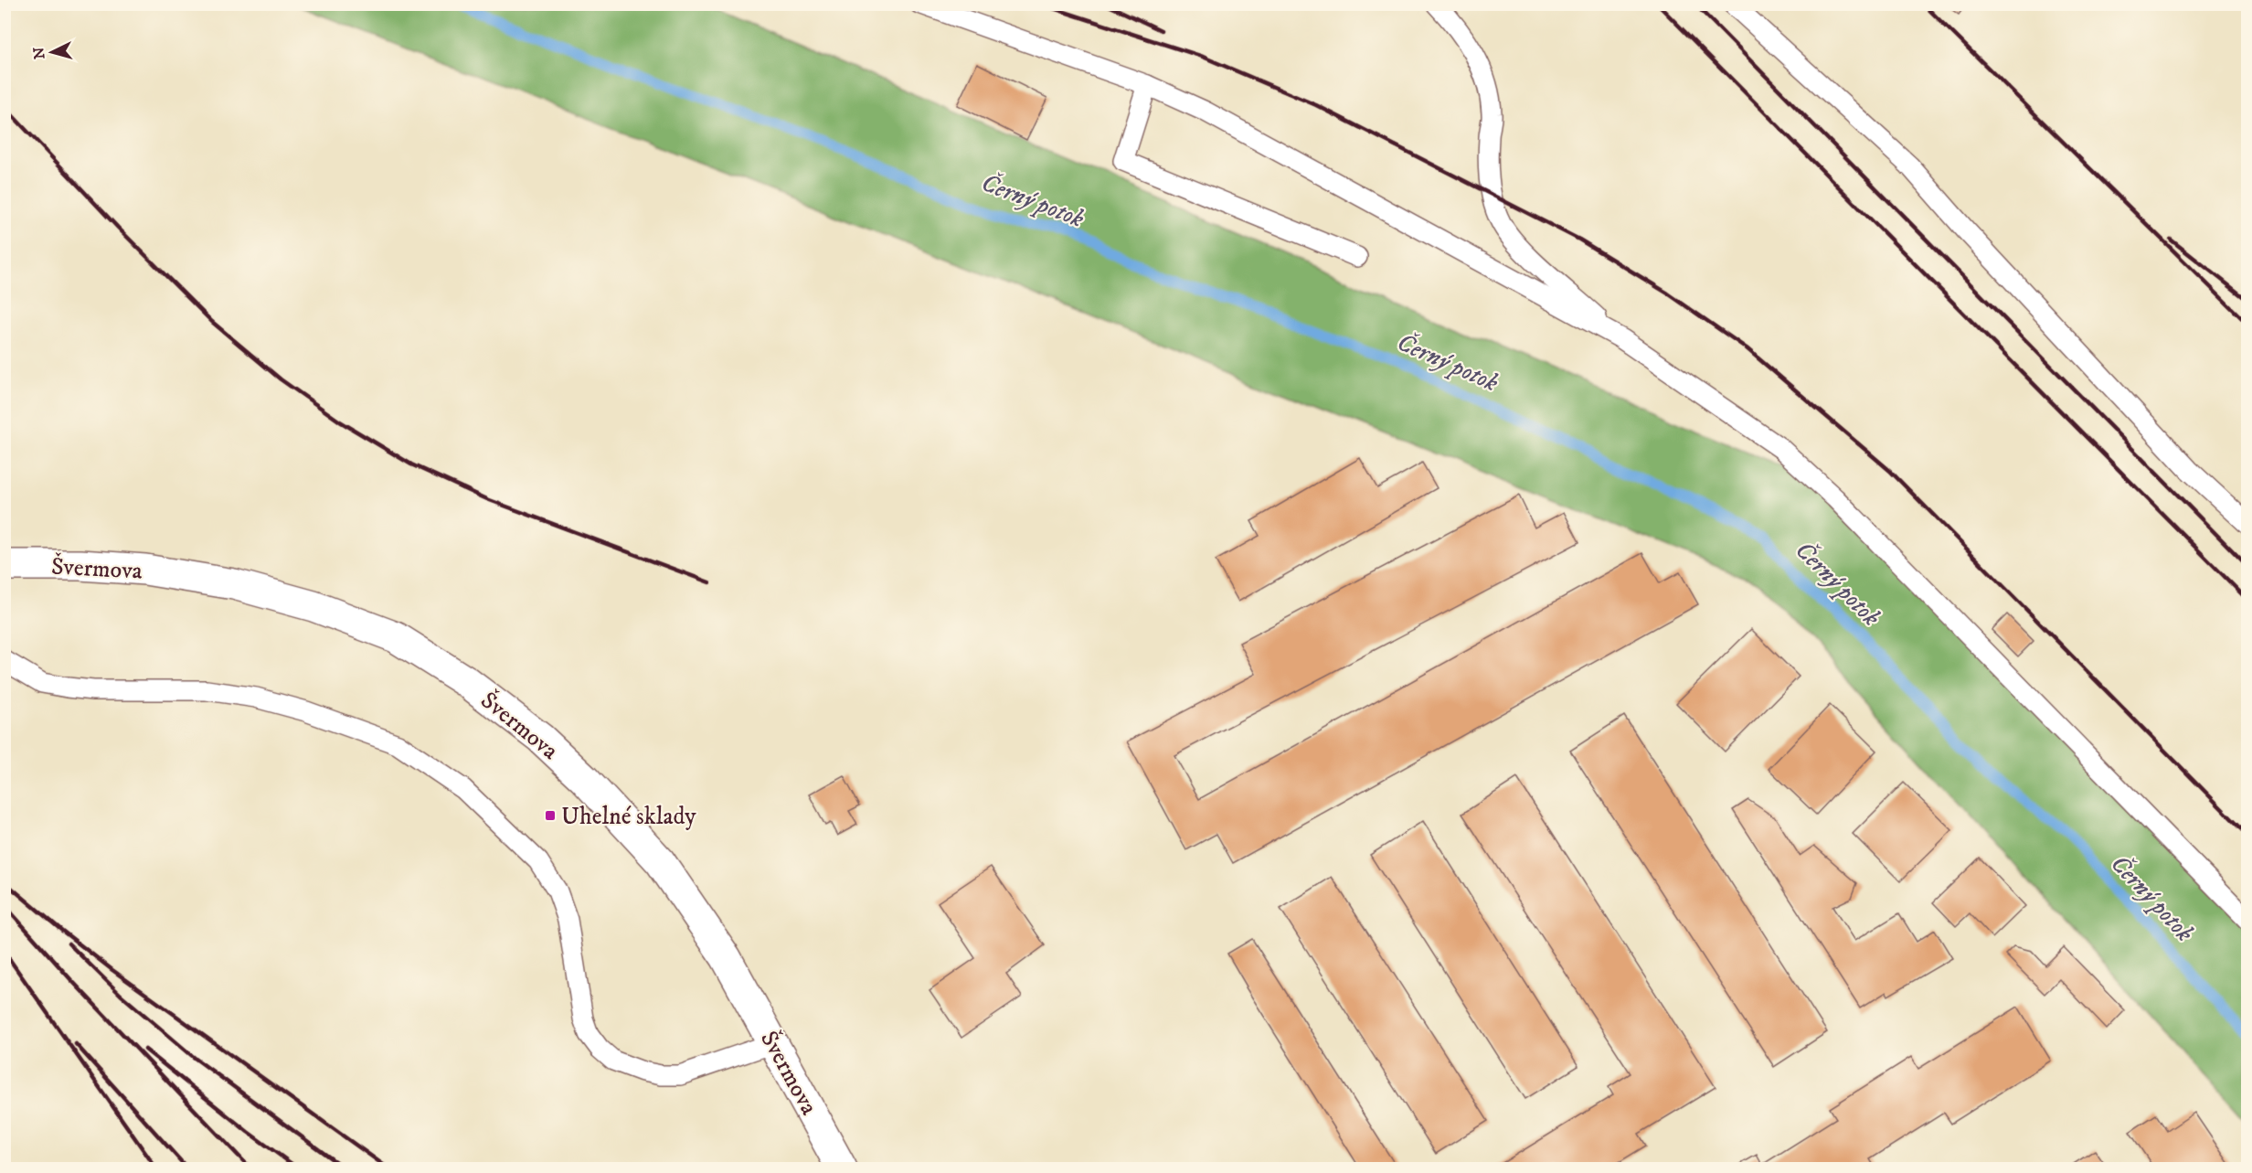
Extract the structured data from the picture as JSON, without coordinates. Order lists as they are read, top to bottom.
{
  "streets": {
    "street": ["Švermova"]
  },
  "water": ["Černý potok"],
  "places": {
    "transit": ["Uhelné sklady"]
  },
  "north": "left"
}
